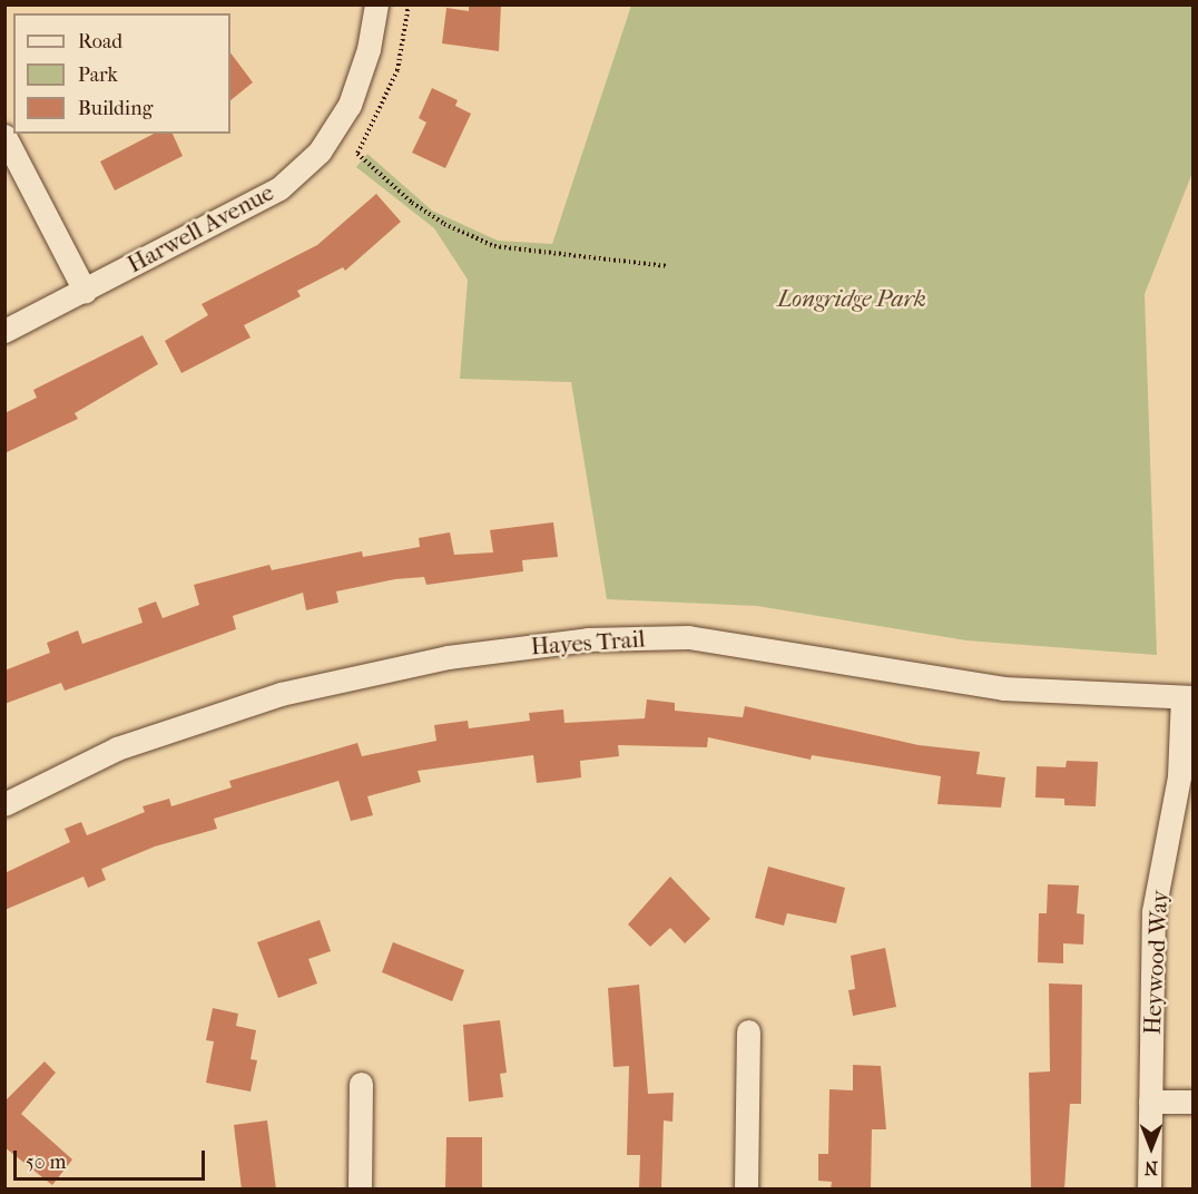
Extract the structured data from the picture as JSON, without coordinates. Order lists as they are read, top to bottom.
{
  "streets": {
    "street": ["Harwell Avenue", "Hayes Trail", "Heywood Way"]
  },
  "crossings": [
    ["Hayes Trail", "Heywood Way"]
  ],
  "parks": ["Longridge Park"],
  "legend": ["Road", "Park", "Building"],
  "scale_bar": "50 m",
  "north": "bottom"
}
